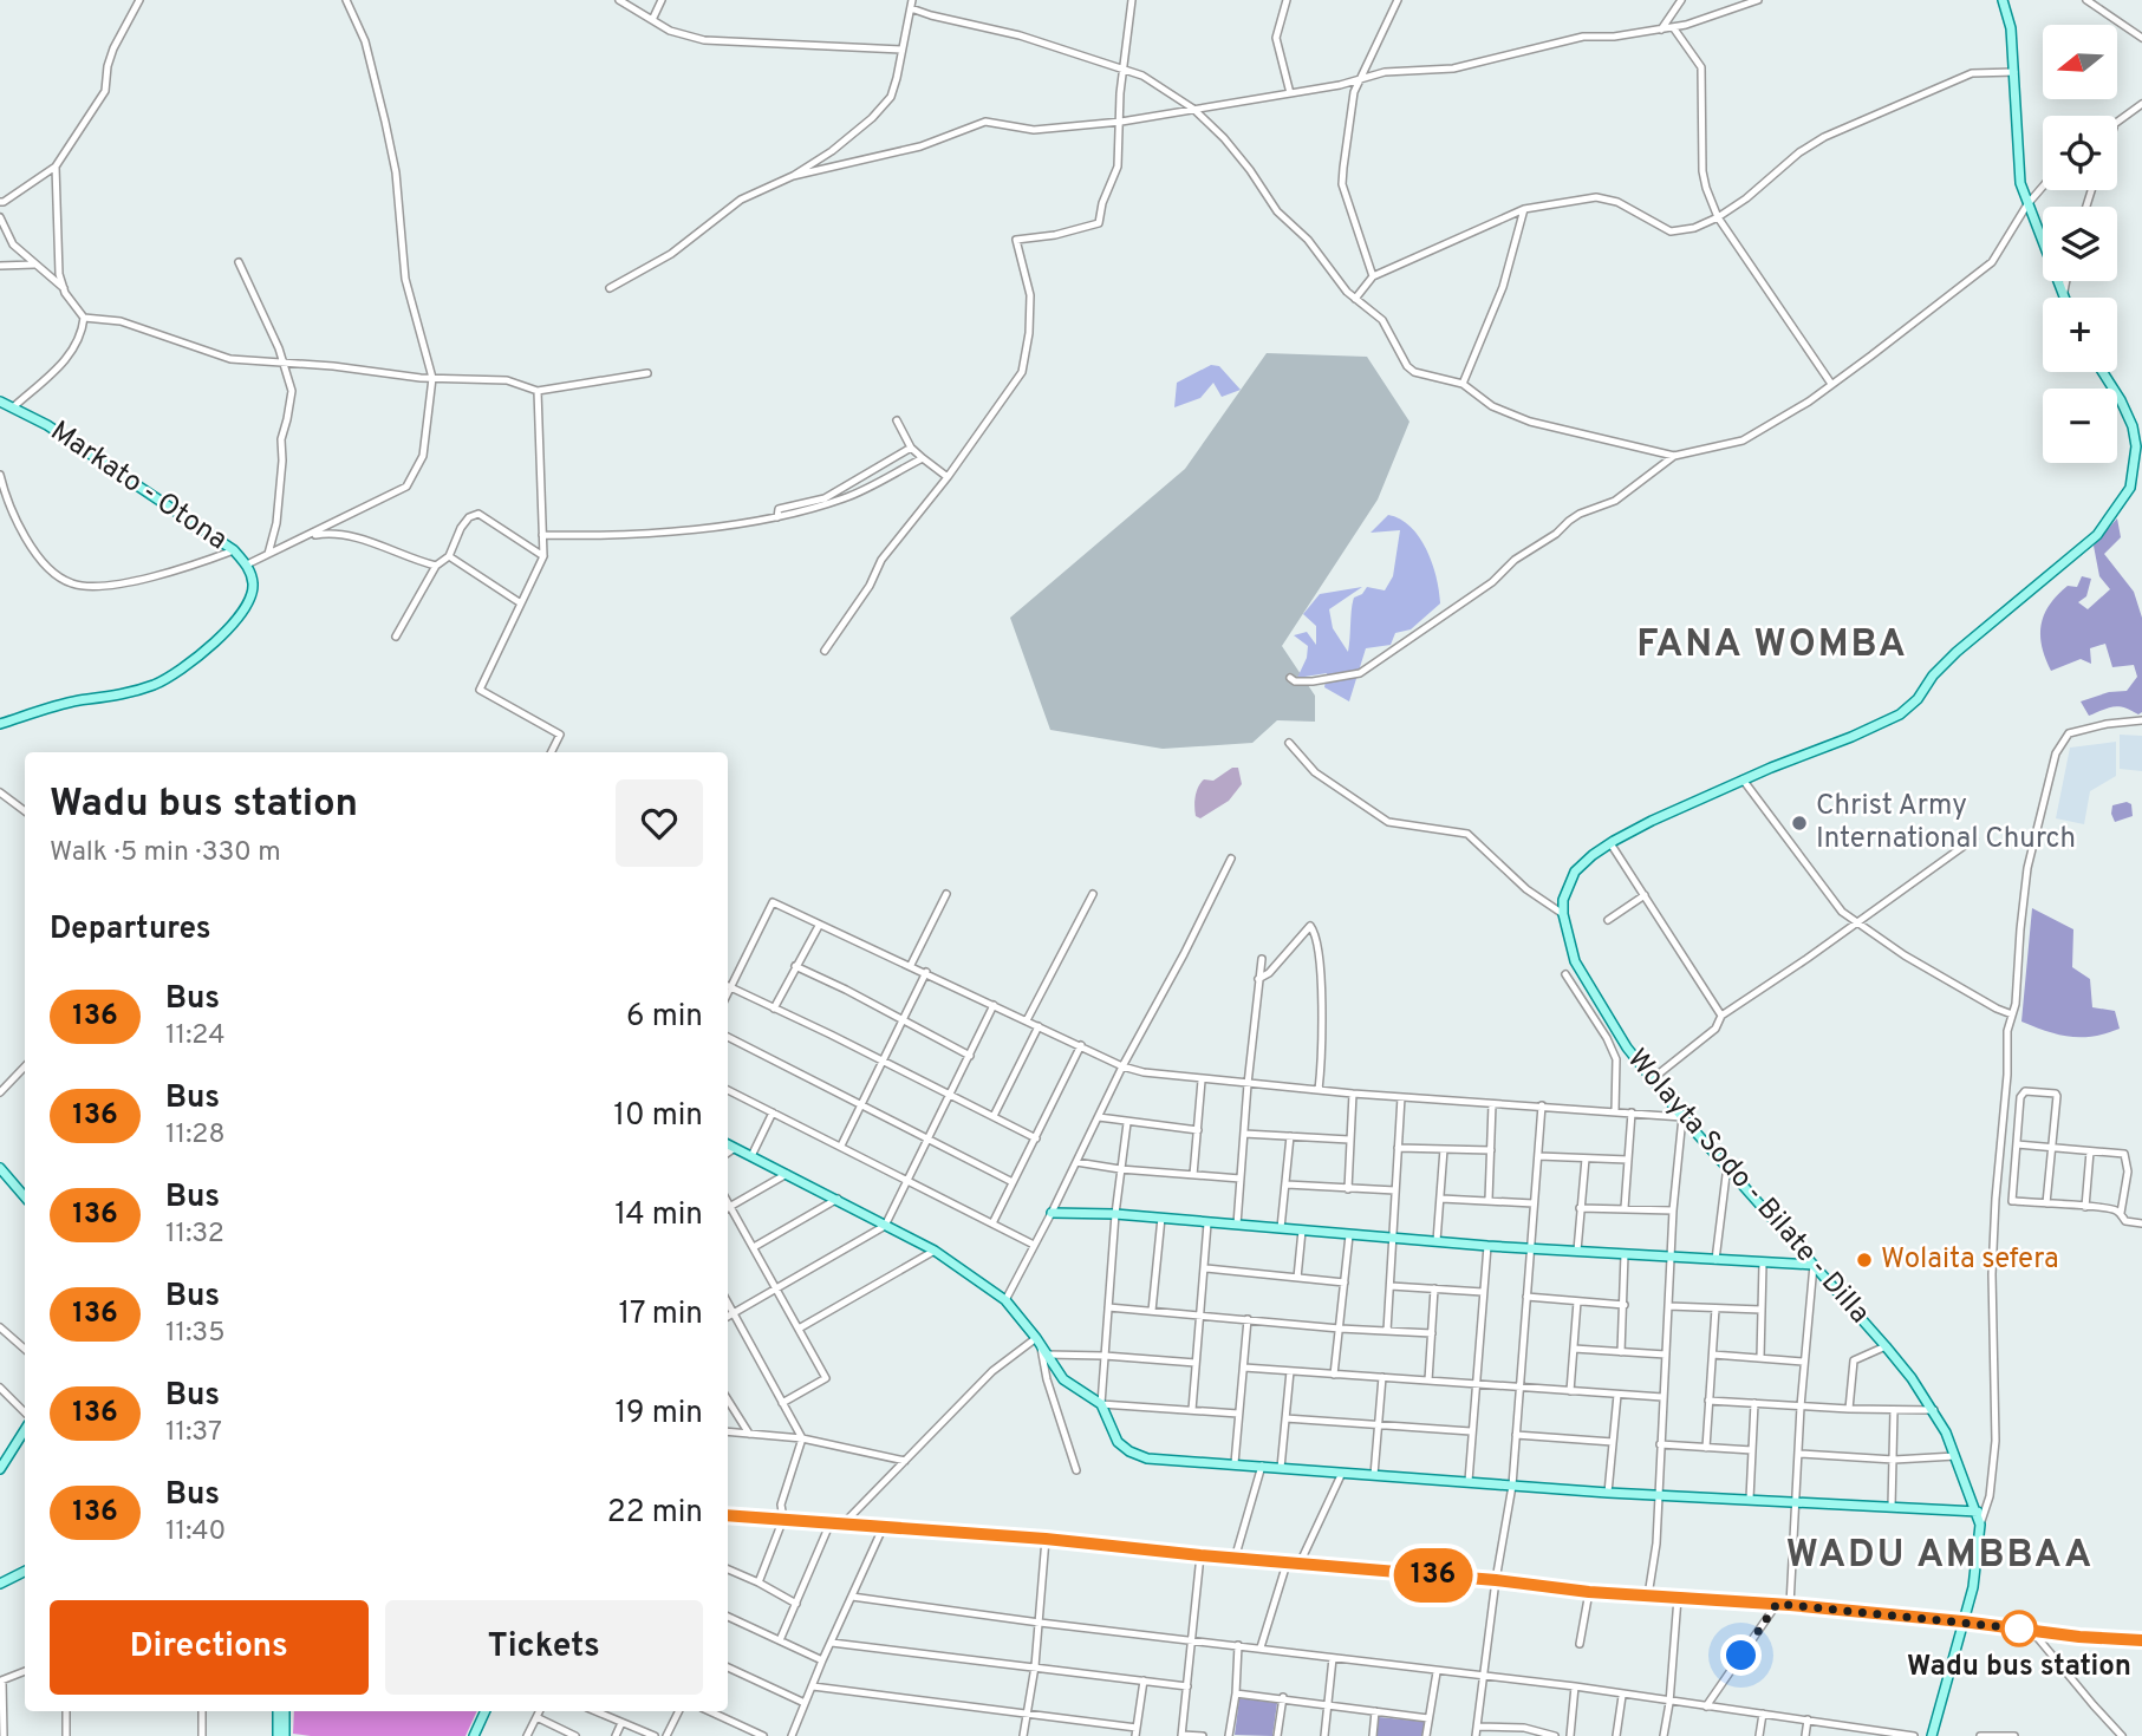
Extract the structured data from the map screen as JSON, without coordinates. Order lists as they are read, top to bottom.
{
  "streets": {
    "main road": ["Markato - Otona", "Wolayta Sodo - Bilate - Dilla"]
  },
  "districts": ["FANA WOMBA", "WADU AMBBAA"],
  "places": ["Christ Army International Church", "Wolaita sefera", "Wadu bus station"],
  "lines": ["bus line 136"],
  "north": "left",
  "page": {
    "on_map": "136",
    "map_buttons": ["+", "−"],
    "heading": [
      ["Wadu bus station", "Walk · 5 min · 330 m"],
      "Departures"
    ],
    "list": [
      {
        "mark": "136",
        "name": "Bus",
        "note": "11:24",
        "value": "6 min"
      },
      {
        "mark": "136",
        "name": "Bus",
        "note": "11:28",
        "value": "10 min"
      },
      {
        "mark": "136",
        "name": "Bus",
        "note": "11:32",
        "value": "14 min"
      },
      {
        "mark": "136",
        "name": "Bus",
        "note": "11:35",
        "value": "17 min"
      },
      {
        "mark": "136",
        "name": "Bus",
        "note": "11:37",
        "value": "19 min"
      },
      {
        "mark": "136",
        "name": "Bus",
        "note": "11:40",
        "value": "22 min"
      }
    ],
    "buttons": ["Directions", "Tickets"]
  }
}
